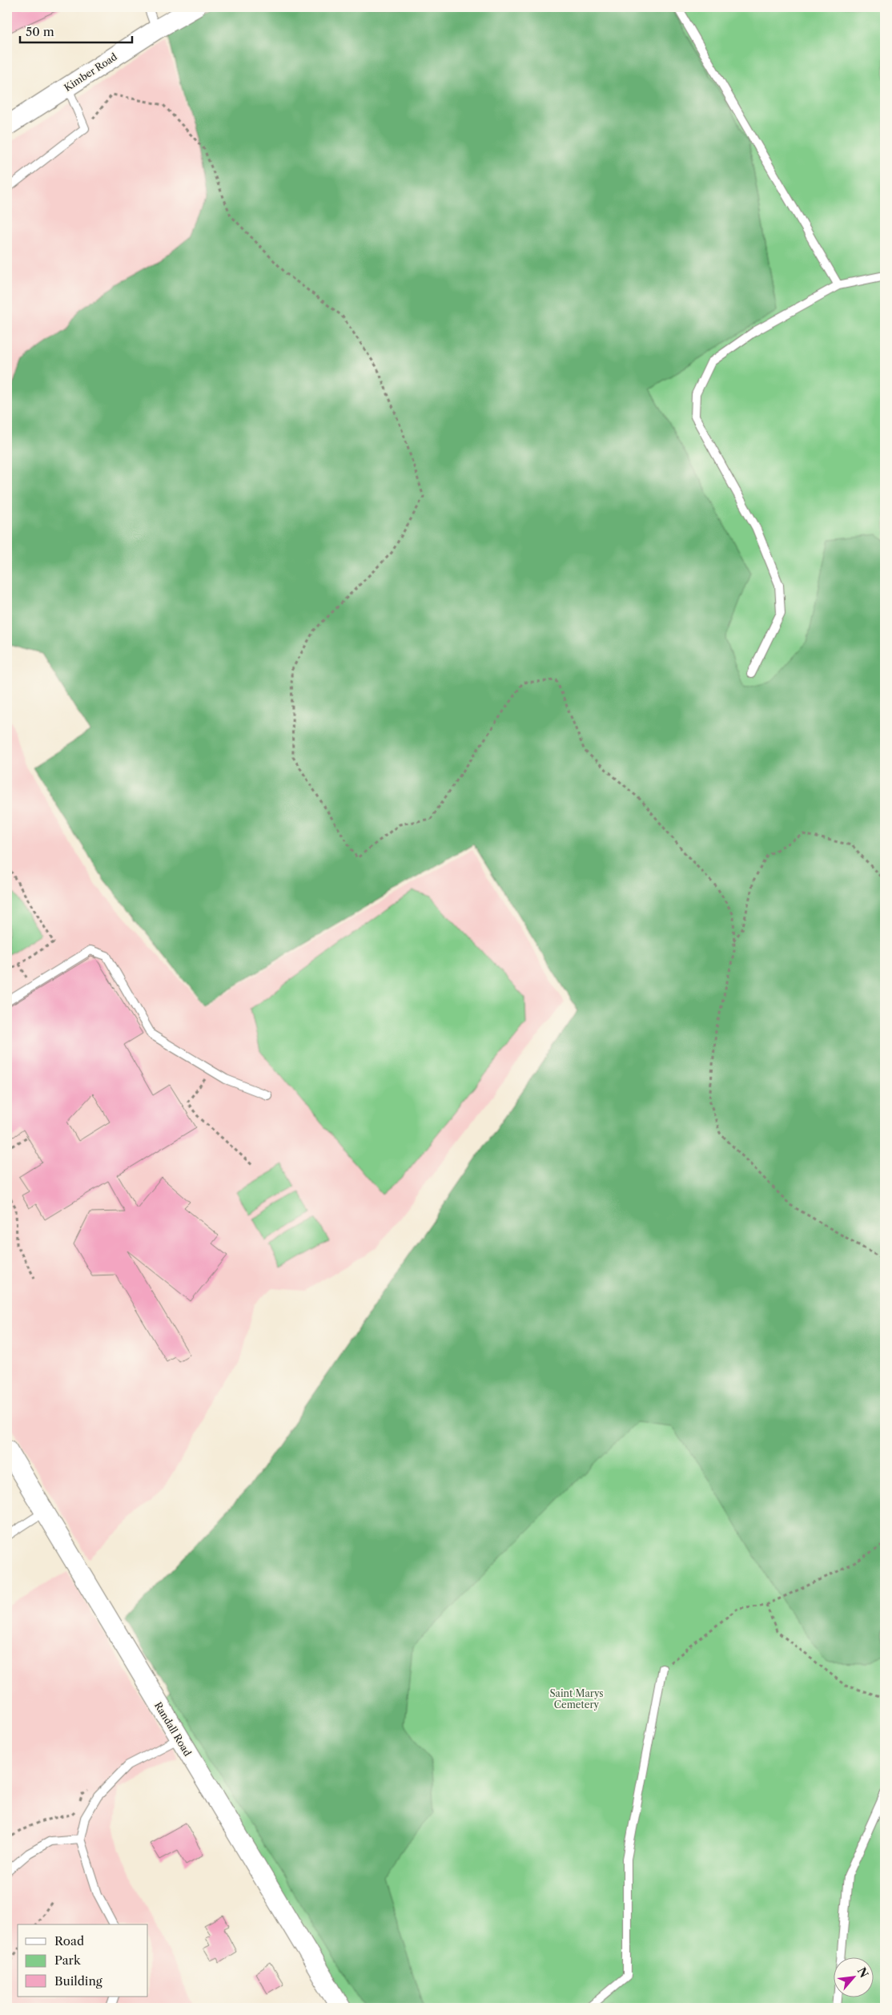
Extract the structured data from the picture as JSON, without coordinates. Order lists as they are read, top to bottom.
{
  "streets": {
    "street": ["Kimber Road", "Randall Road"]
  },
  "parks": ["Saint Marys Cemetery"],
  "legend": ["Road", "Park", "Building"],
  "scale_bar": "50 m",
  "north": "top right"
}
